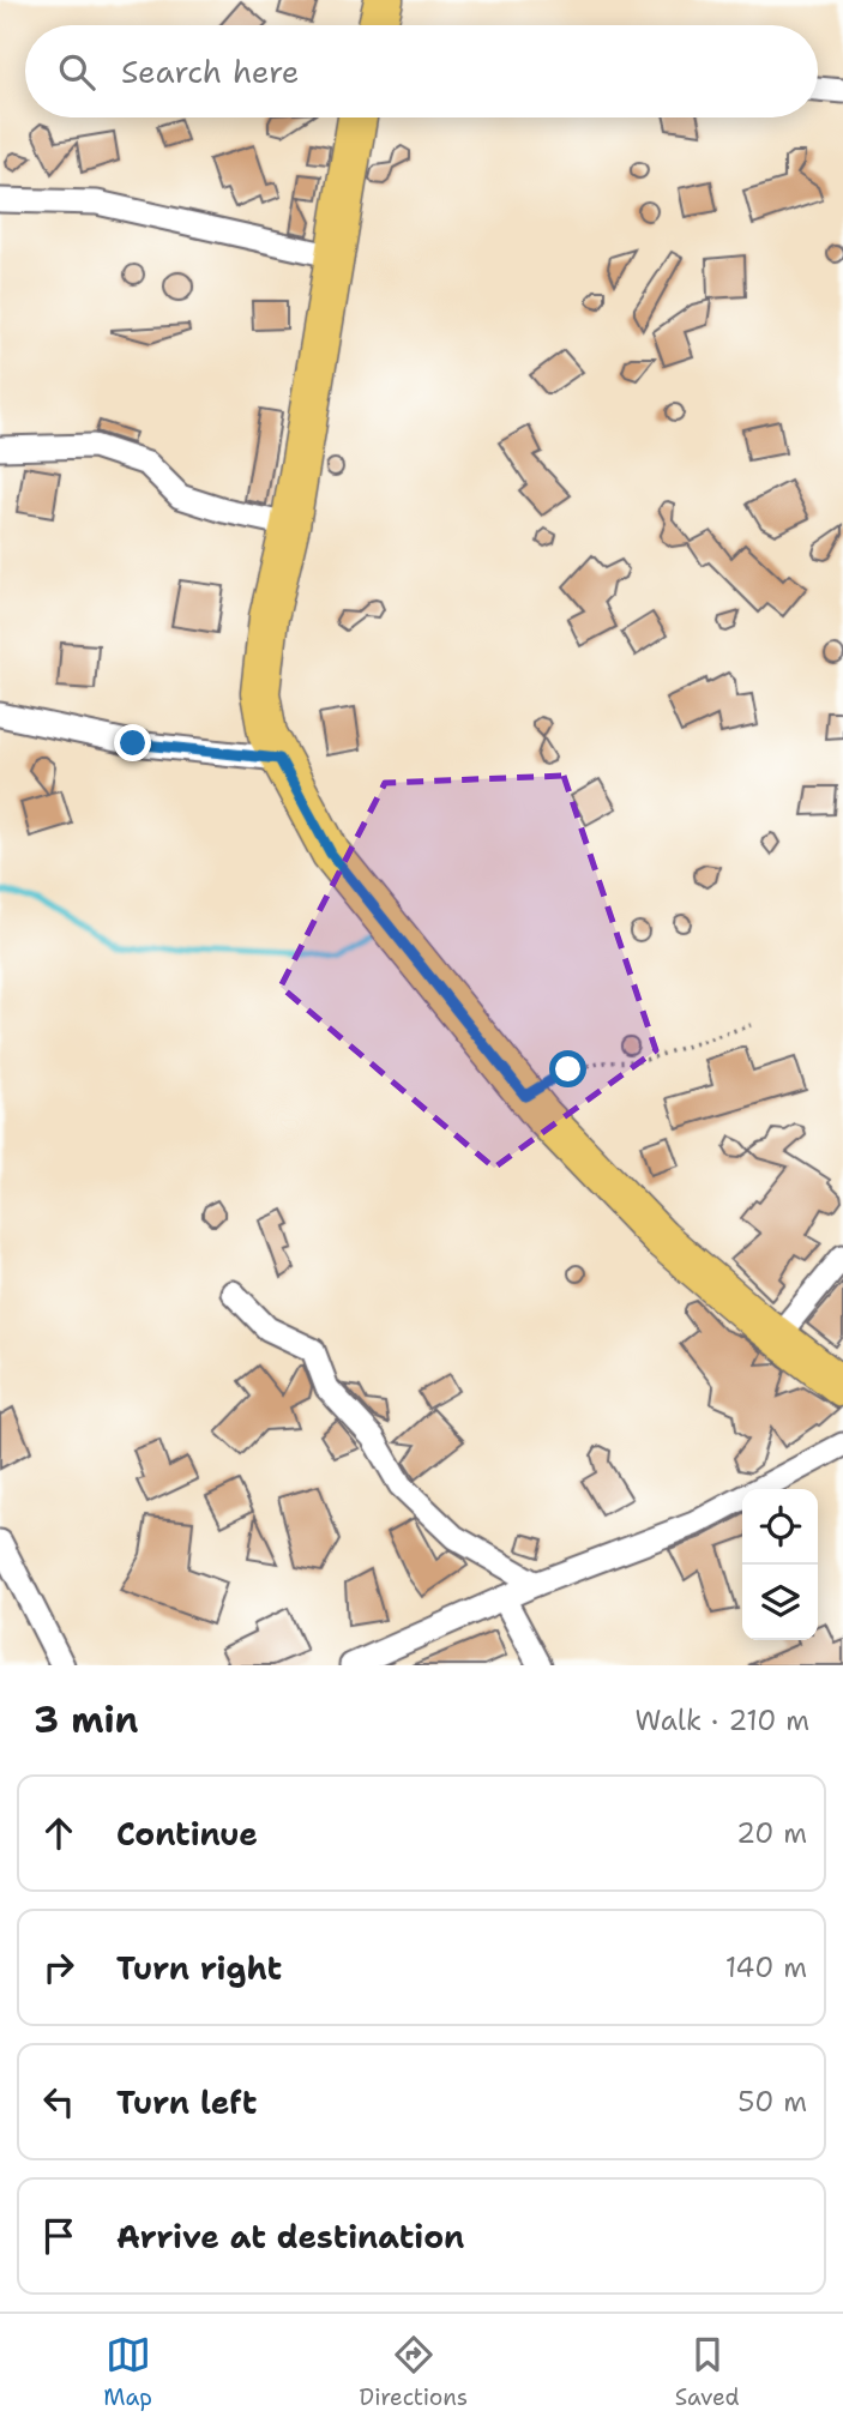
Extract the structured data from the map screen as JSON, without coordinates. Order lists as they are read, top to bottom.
{
  "page": {
    "search": "Search here",
    "heading": ["3 min", "Walk · 210 m"],
    "list": [
      ["Continue", "20 m"],
      ["Turn right", "140 m"],
      ["Turn left", "50 m"],
      "Arrive at destination"
    ],
    "nav": ["Map", "Directions", "Saved"]
  }
}
